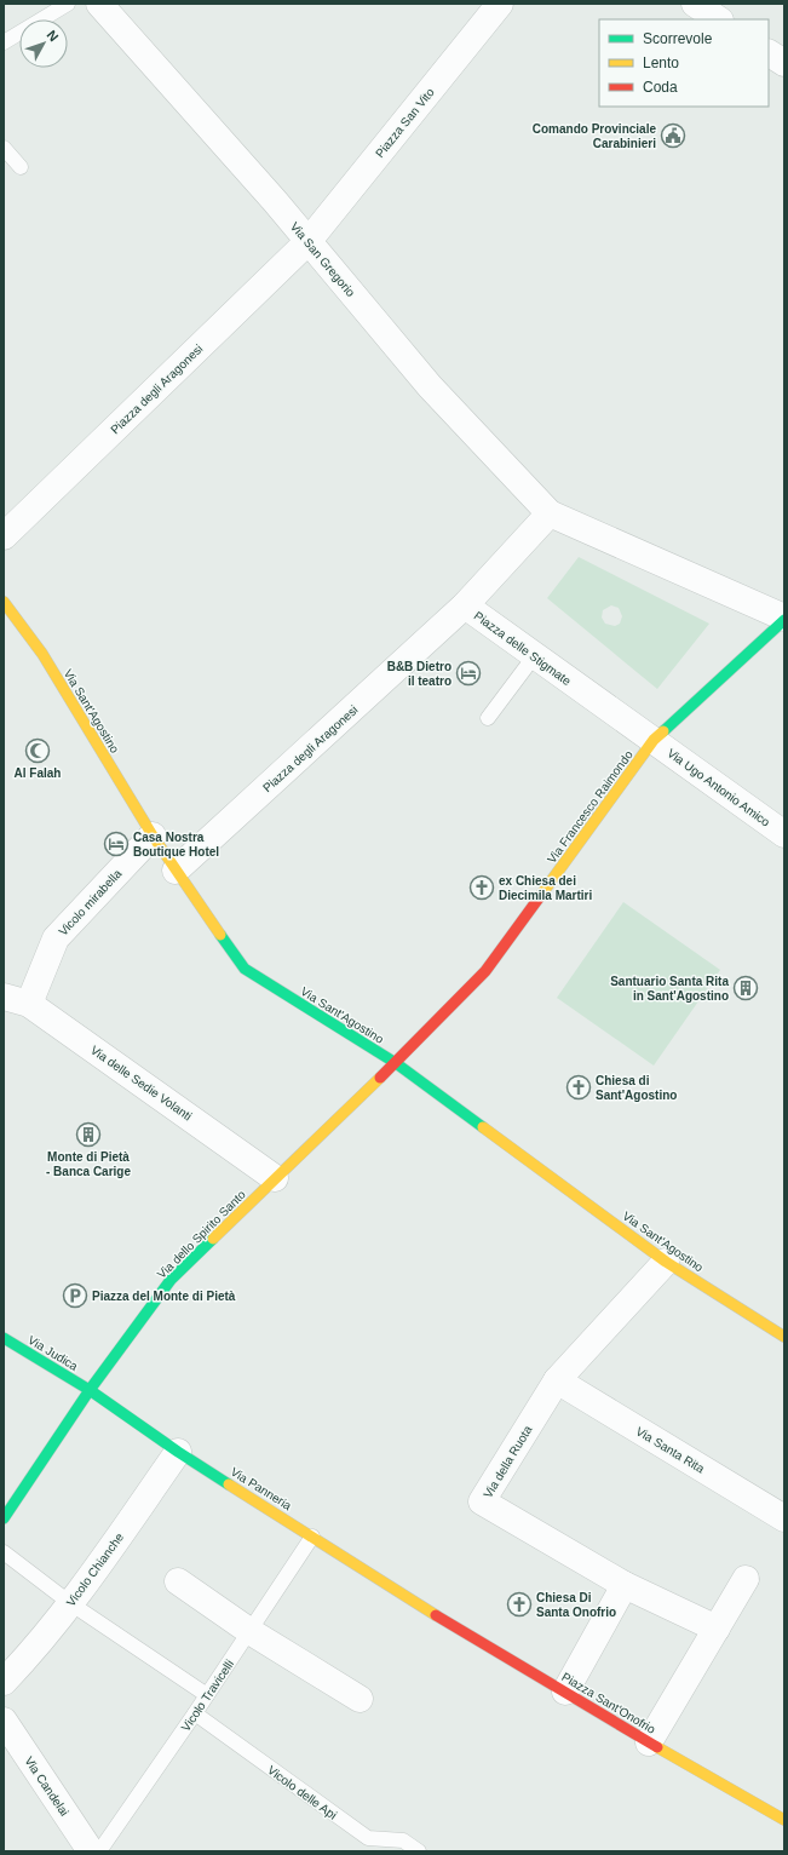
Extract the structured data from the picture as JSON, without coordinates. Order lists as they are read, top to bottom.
{
  "streets": {
    "street": [
      "Piazza San Vito",
      "Via San Gregorio",
      "Piazza degli Aragonesi",
      "Piazza delle Stigmate",
      "Via Sant'Agostino",
      "Via Ugo Antonio Amico",
      "Via Francesco Raimondo",
      "Vicolo mirabella",
      "Via delle Sedie Volanti",
      "Via dello Spirito Santo",
      "Via Judica",
      "Via Santa Rita",
      "Via della Ruota",
      "Via Panneria",
      "Vicolo Chianche",
      "Piazza Sant'Onofrio",
      "Via Candelai"
    ],
    "lane": ["Vicolo Travicelli", "Vicolo delle Api"]
  },
  "crossings": [
    ["Piazza San Vito", "Via San Gregorio"],
    ["Piazza San Vito", "Piazza degli Aragonesi"],
    ["Via San Gregorio", "Piazza degli Aragonesi"],
    ["Via San Gregorio", "Piazza delle Stigmate"],
    ["Piazza degli Aragonesi", "Piazza delle Stigmate"],
    ["Piazza degli Aragonesi", "Via Sant'Agostino"],
    ["Piazza delle Stigmate", "Via Ugo Antonio Amico"],
    ["Piazza delle Stigmate", "Via Francesco Raimondo"],
    ["Via Sant'Agostino", "Via Francesco Raimondo"],
    ["Via Sant'Agostino", "Vicolo mirabella"],
    ["Via Sant'Agostino", "Via dello Spirito Santo"],
    ["Via Sant'Agostino", "Via della Ruota"],
    ["Via Ugo Antonio Amico", "Via Francesco Raimondo"],
    ["Via Francesco Raimondo", "Via dello Spirito Santo"],
    ["Vicolo mirabella", "Via delle Sedie Volanti"],
    ["Via delle Sedie Volanti", "Via dello Spirito Santo"],
    ["Via dello Spirito Santo", "Via Judica"],
    ["Via dello Spirito Santo", "Via Panneria"],
    ["Via Judica", "Via Panneria"],
    ["Via Santa Rita", "Via della Ruota"],
    ["Via Panneria", "Vicolo Chianche"],
    ["Via Panneria", "Vicolo Travicelli"],
    ["Via Panneria", "Piazza Sant'Onofrio"],
    ["Vicolo Travicelli", "Vicolo delle Api"]
  ],
  "places": {
    "public building": ["Comando Provinciale Carabinieri"],
    "hotel": ["B&B Dietro il teatro", "Casa Nostra Boutique Hotel"],
    "mosque": ["Al Falah"],
    "church": ["ex Chiesa dei Diecimila Martiri", "Chiesa di Sant'Agostino", "Chiesa Di Santa Onofrio"],
    "building": ["Santuario Santa Rita in Sant'Agostino", "Monte di Pietà - Banca Carige"],
    "parking": ["Piazza del Monte di Pietà"]
  },
  "legend": ["Scorrevole", "Lento", "Coda"],
  "north": "top right"
}
